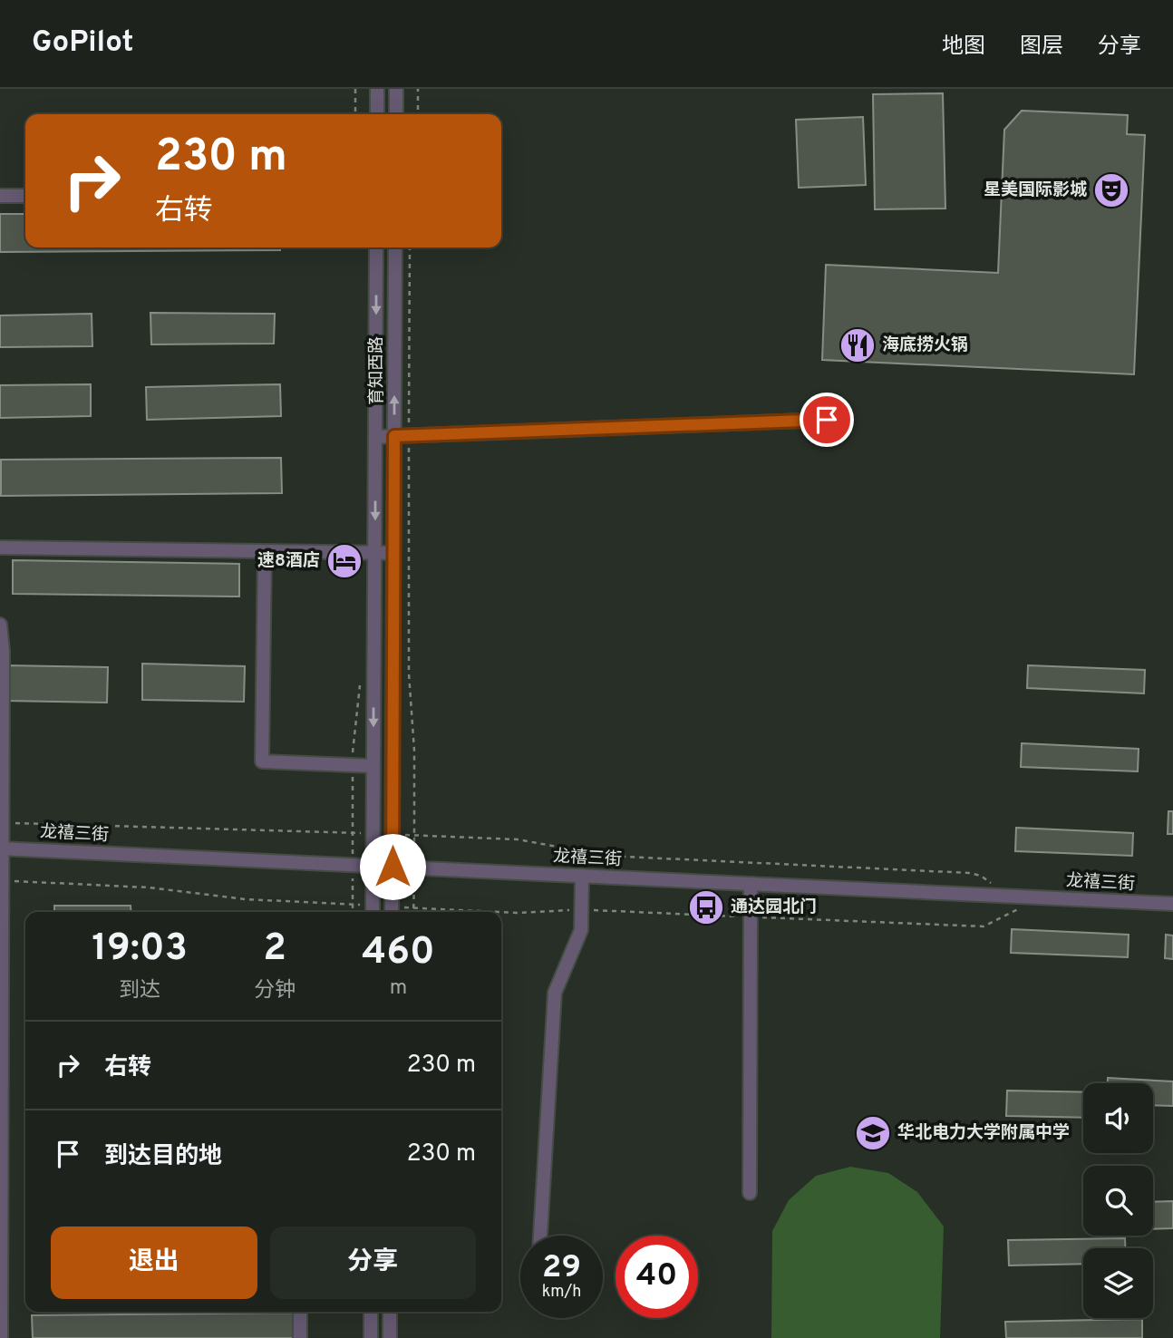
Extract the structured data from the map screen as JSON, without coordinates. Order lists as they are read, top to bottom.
{
  "streets": {
    "street": ["育知西路", "龙禧三街"]
  },
  "crossings": [
    ["育知西路", "龙禧三街"]
  ],
  "places": {
    "theatre": ["星美国际影城"],
    "restaurant": ["海底捞火锅"],
    "hotel": ["速8酒店"],
    "bus stop": ["通达园北门"],
    "school or university": ["华北电力大学附属中学"]
  },
  "page": {
    "header": "GoPilot",
    "nav": ["地图", "图层", "分享"],
    "turn": ["230 m", "右转"],
    "eta": [
      "19:03",
      "到达",
      "2",
      "分钟",
      "460",
      "m"
    ],
    "list": [
      {
        "name": "右转",
        "value": "230 m"
      },
      {
        "name": "到达目的地",
        "value": "230 m"
      }
    ],
    "buttons": ["退出", "分享"],
    "speed": "29 km/h",
    "limit": "40"
  }
}
